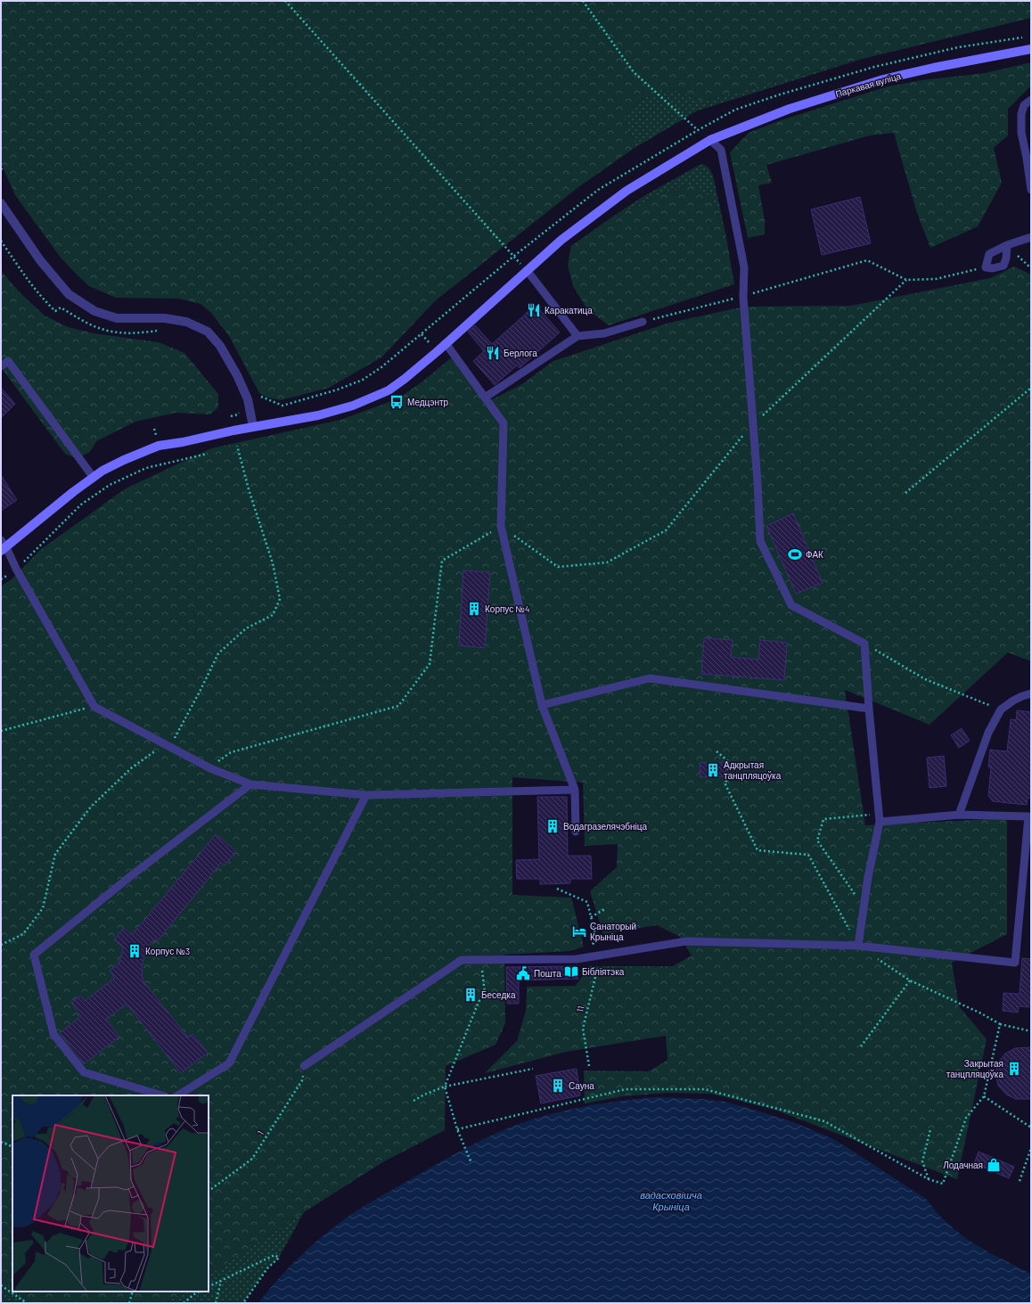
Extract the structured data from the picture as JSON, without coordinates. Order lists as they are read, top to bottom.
{
  "streets": {
    "street": ["Паркавая вуліца"],
    "path": ["11", "1"]
  },
  "water": ["вадасховішча Крыніца"],
  "places": {
    "restaurant": ["Каракатица", "Берлога"],
    "bus stop": ["Медцэнтр"],
    "sports": ["ФАК"],
    "building": [
      "Корпус №4",
      "Адкрытая танцпляцоўка",
      "Водагразелячэбніца",
      "Корпус №3",
      "Беседка",
      "Закрытая танцпляцоўка",
      "Сауна"
    ],
    "hotel": ["Санаторый Крыніца"],
    "library": ["Бібліятэка"],
    "public building": ["Пошта"],
    "shop": ["Лодачная"]
  }
}
